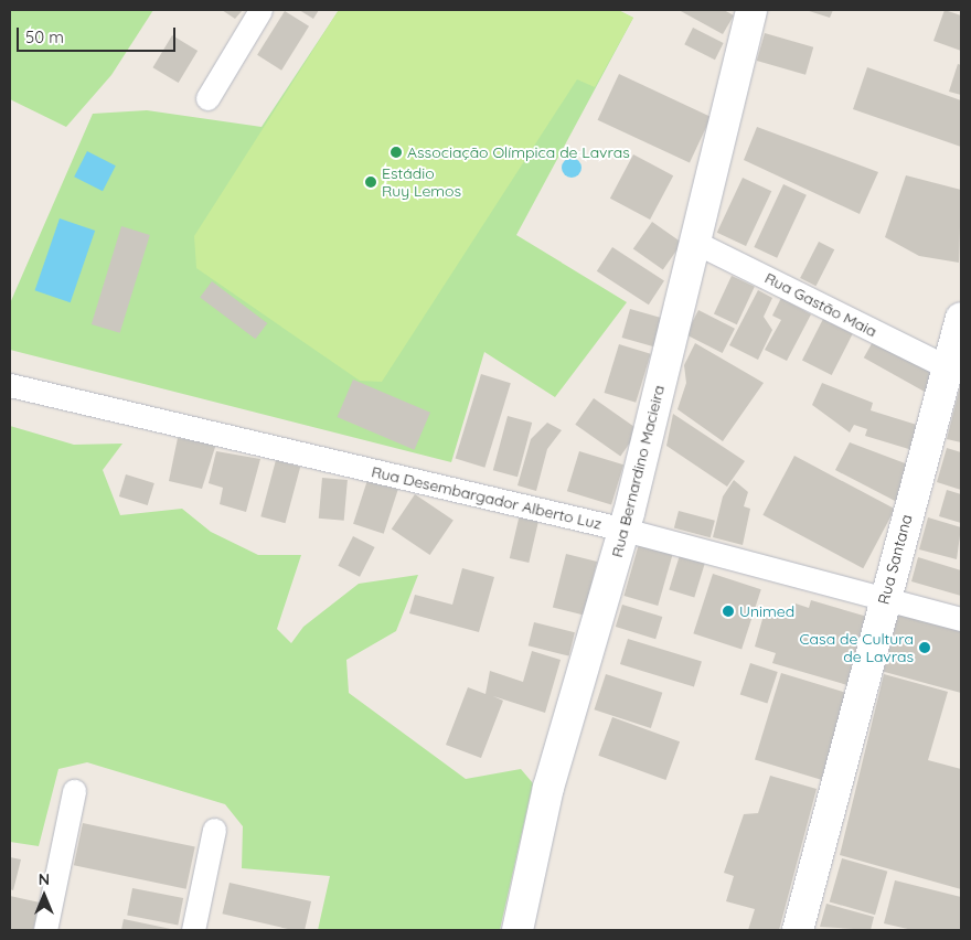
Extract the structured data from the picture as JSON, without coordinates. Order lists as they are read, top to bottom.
{
  "streets": {
    "main road": ["Rua Bernardino Macieira", "Rua Santana"],
    "street": ["Rua Gastão Maia", "Rua Desembargador Alberto Luz"]
  },
  "crossings": [
    ["Rua Gastão Maia", "Rua Bernardino Macieira"],
    ["Rua Gastão Maia", "Rua Santana"],
    ["Rua Bernardino Macieira", "Rua Desembargador Alberto Luz"],
    ["Rua Desembargador Alberto Luz", "Rua Santana"]
  ],
  "places": [
    "Associação Olímpica de Lavras",
    "Estádio Ruy Lemos",
    "Unimed",
    "Casa de Cultura de Lavras"
  ],
  "scale_bar": "50 m",
  "north": "top"
}
